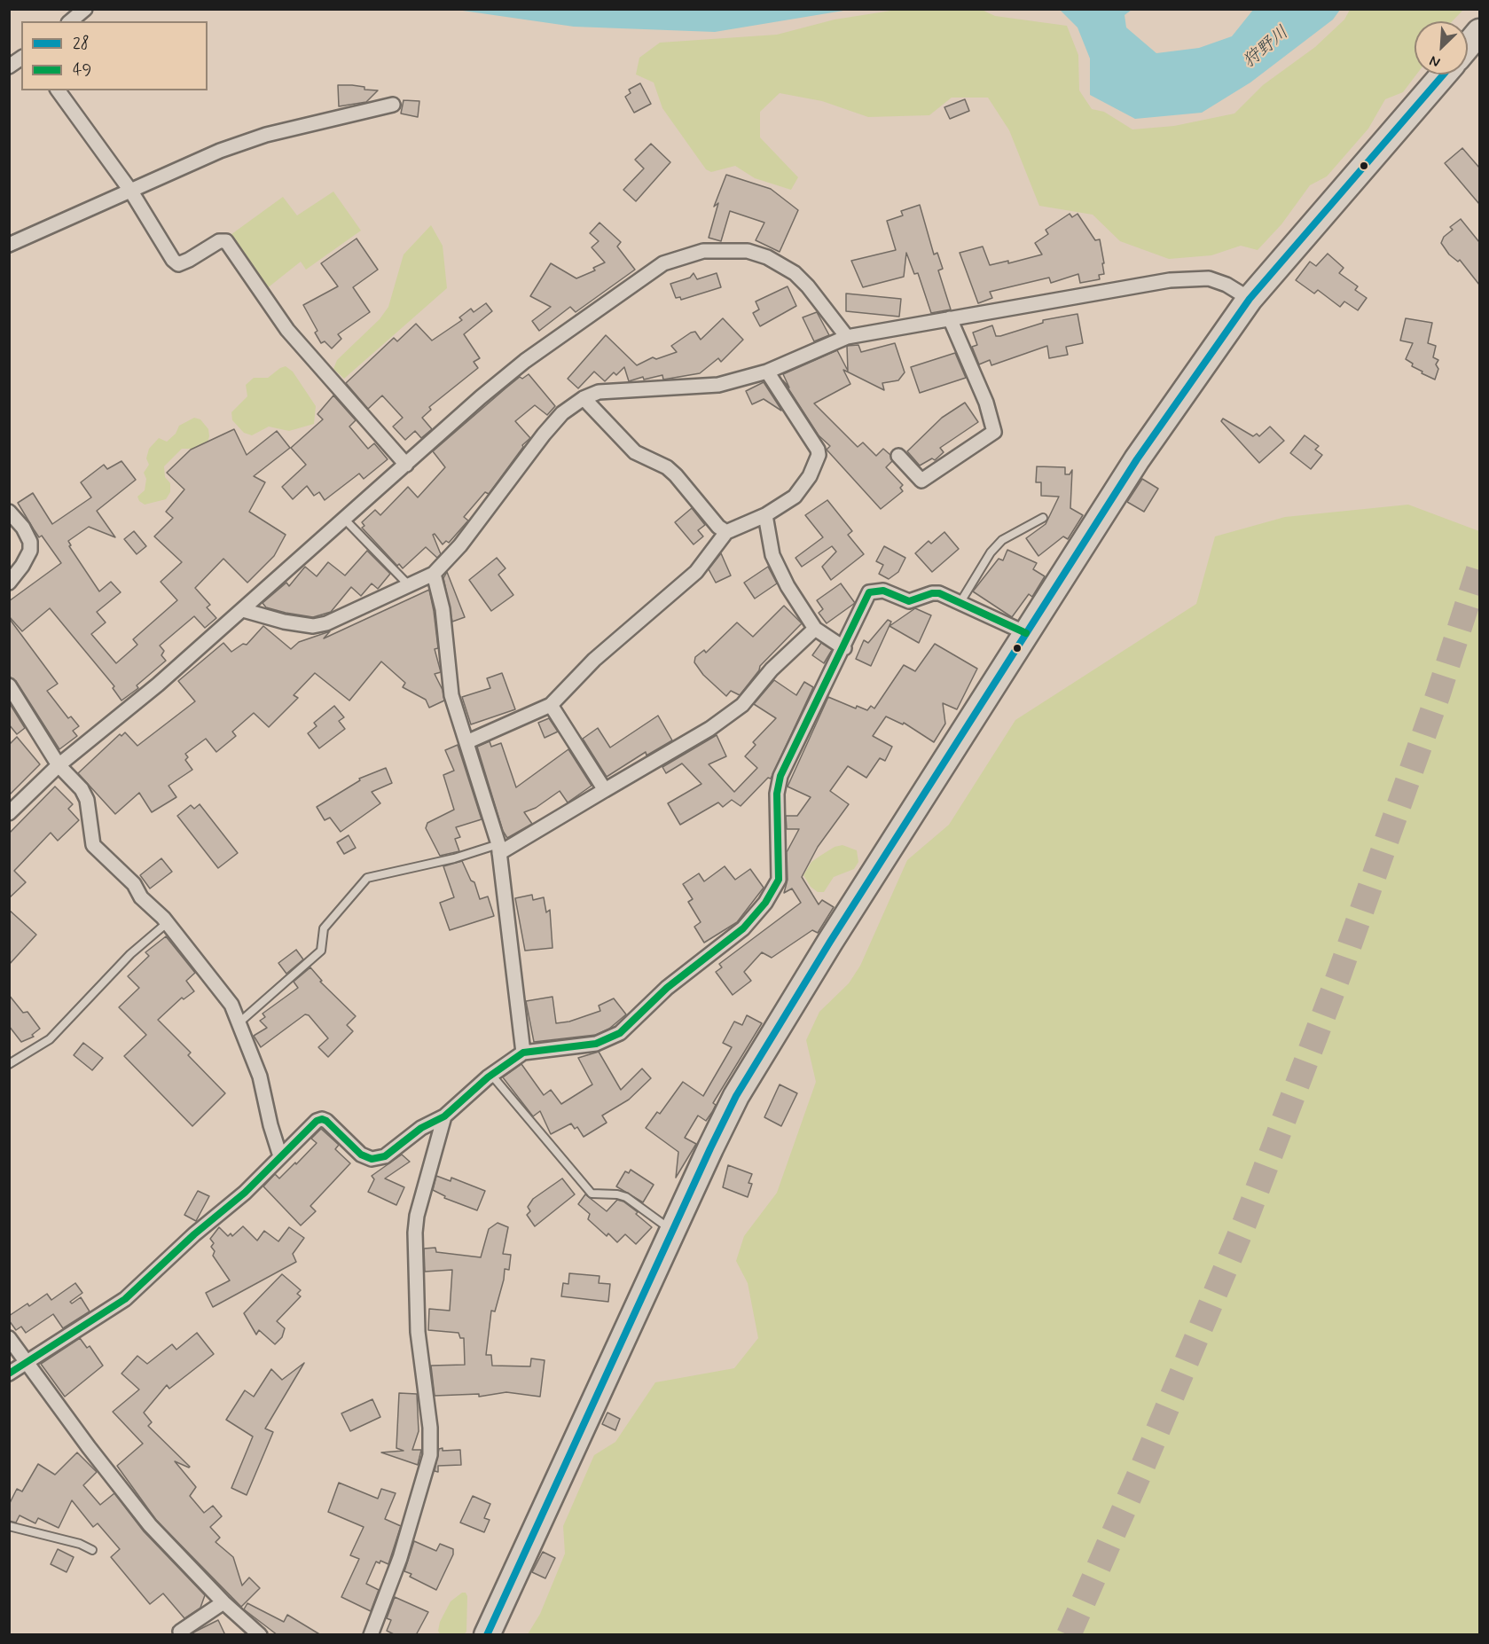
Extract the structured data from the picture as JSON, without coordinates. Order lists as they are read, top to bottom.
{
  "water": ["狩野川"],
  "lines": ["transit line 28", "transit line 49"],
  "legend": ["28", "49"],
  "north": "bottom left"
}
